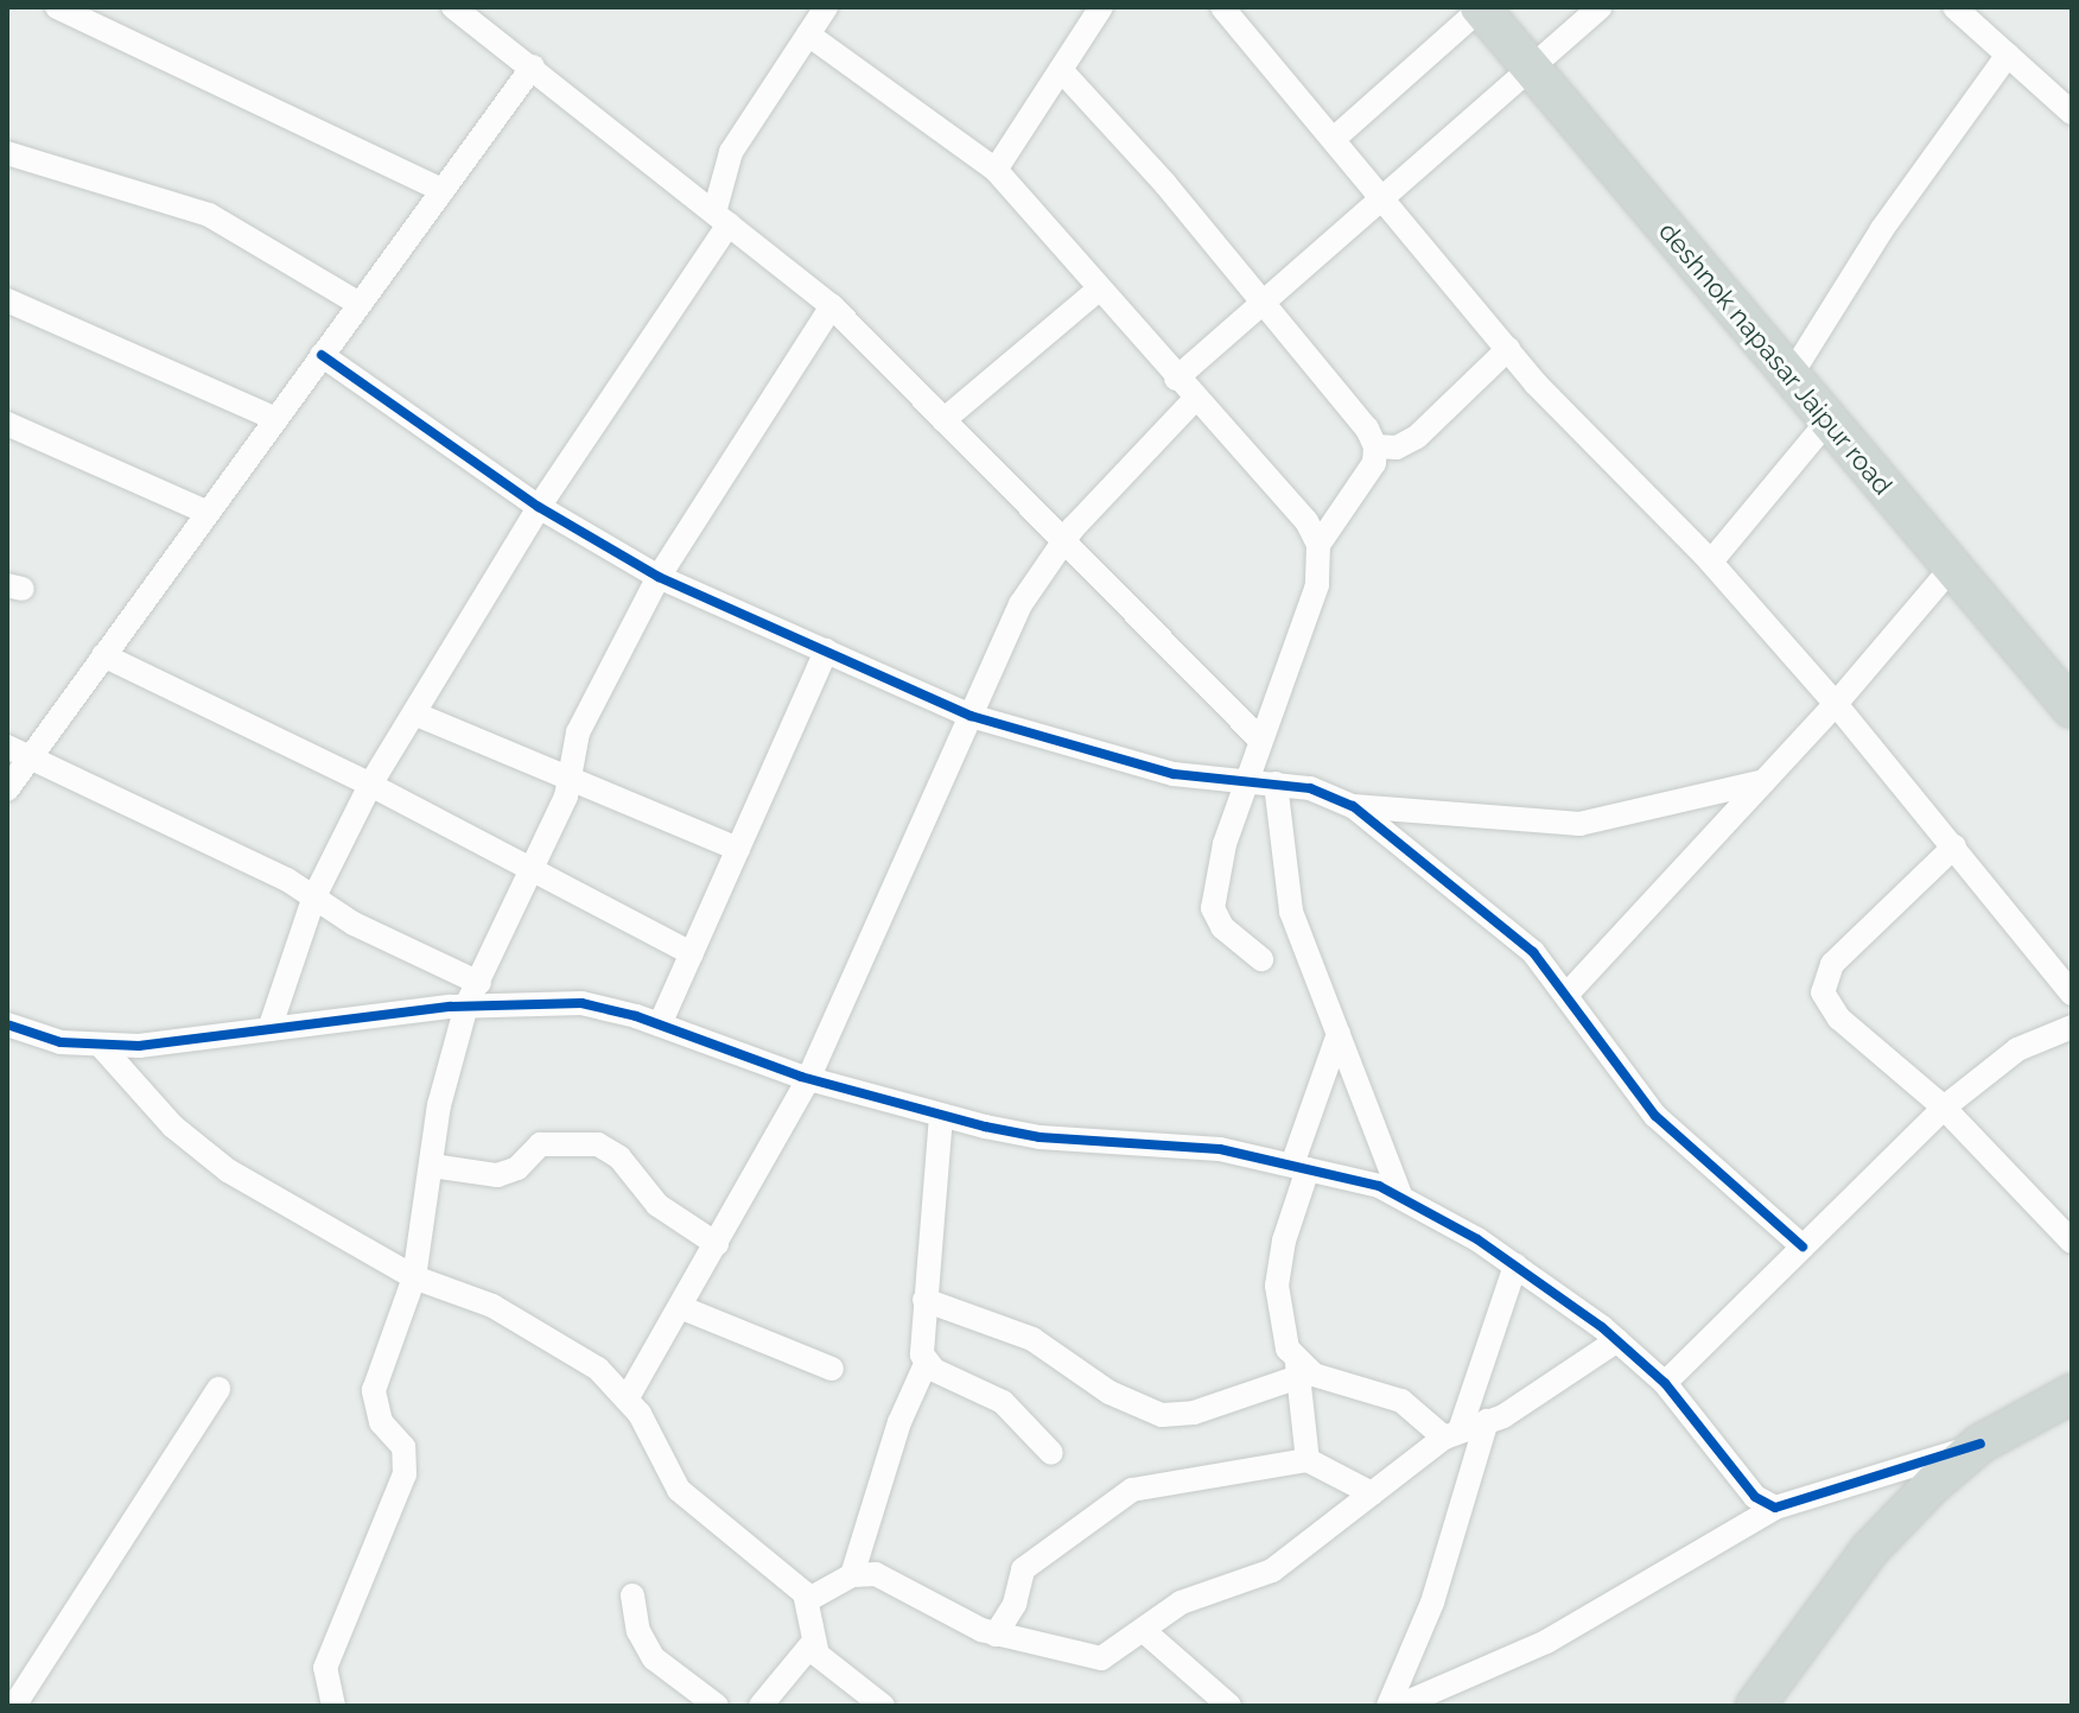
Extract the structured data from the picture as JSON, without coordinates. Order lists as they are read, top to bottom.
{
  "streets": {
    "main road": ["deshnok napasar Jaipur road"]
  }
}
